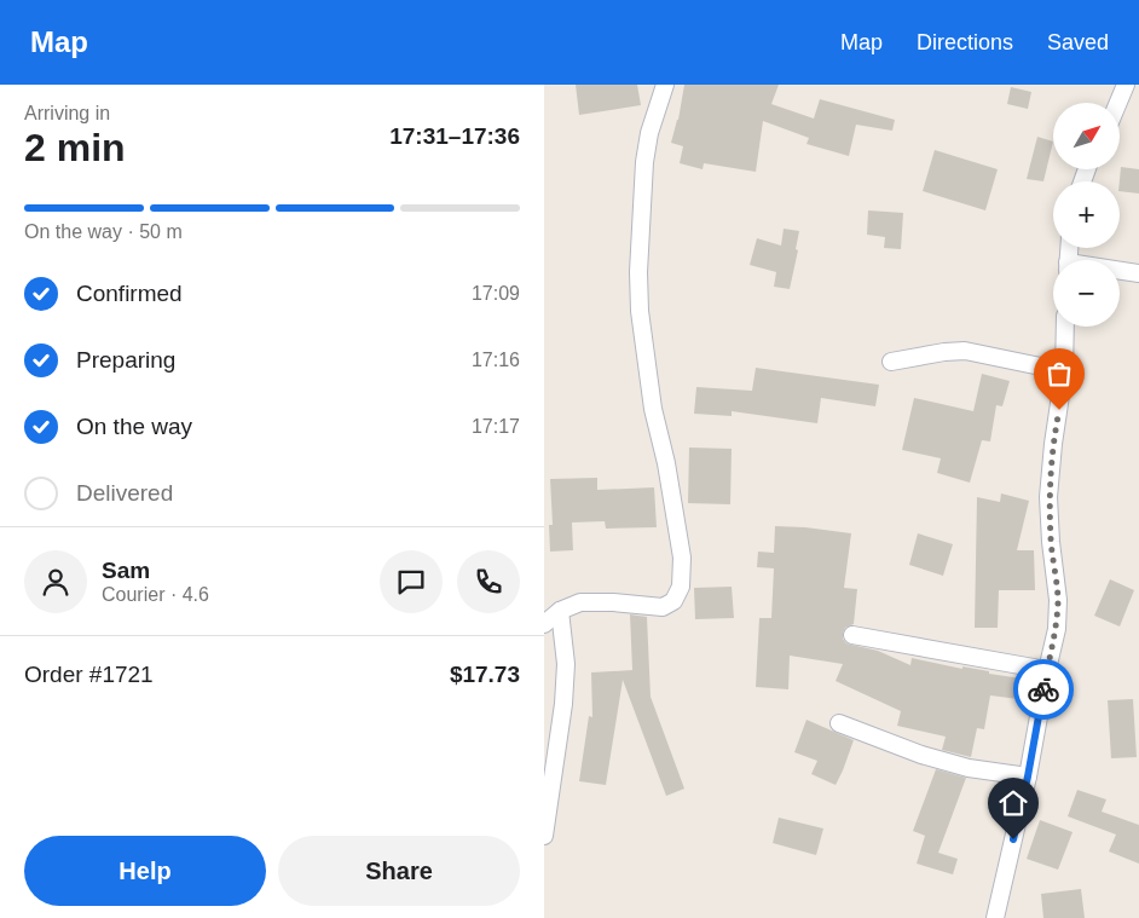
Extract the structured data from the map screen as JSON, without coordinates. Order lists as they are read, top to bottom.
{
  "north": "top right",
  "page": {
    "header": "Map",
    "nav": ["Map", "Directions", "Saved"],
    "heading": ["2 min", "Arriving in", "17:31–17:36"],
    "panel": [
      "Sam",
      "Courier · 4.6",
      "Order #1721",
      "$17.73"
    ],
    "map_buttons": ["+", "−"],
    "bar": "On the way · 50 m",
    "list": [
      ["Confirmed", "17:09"],
      ["Preparing", "17:16"],
      ["On the way", "17:17"],
      "Delivered"
    ],
    "buttons": ["Help", "Share"]
  }
}
